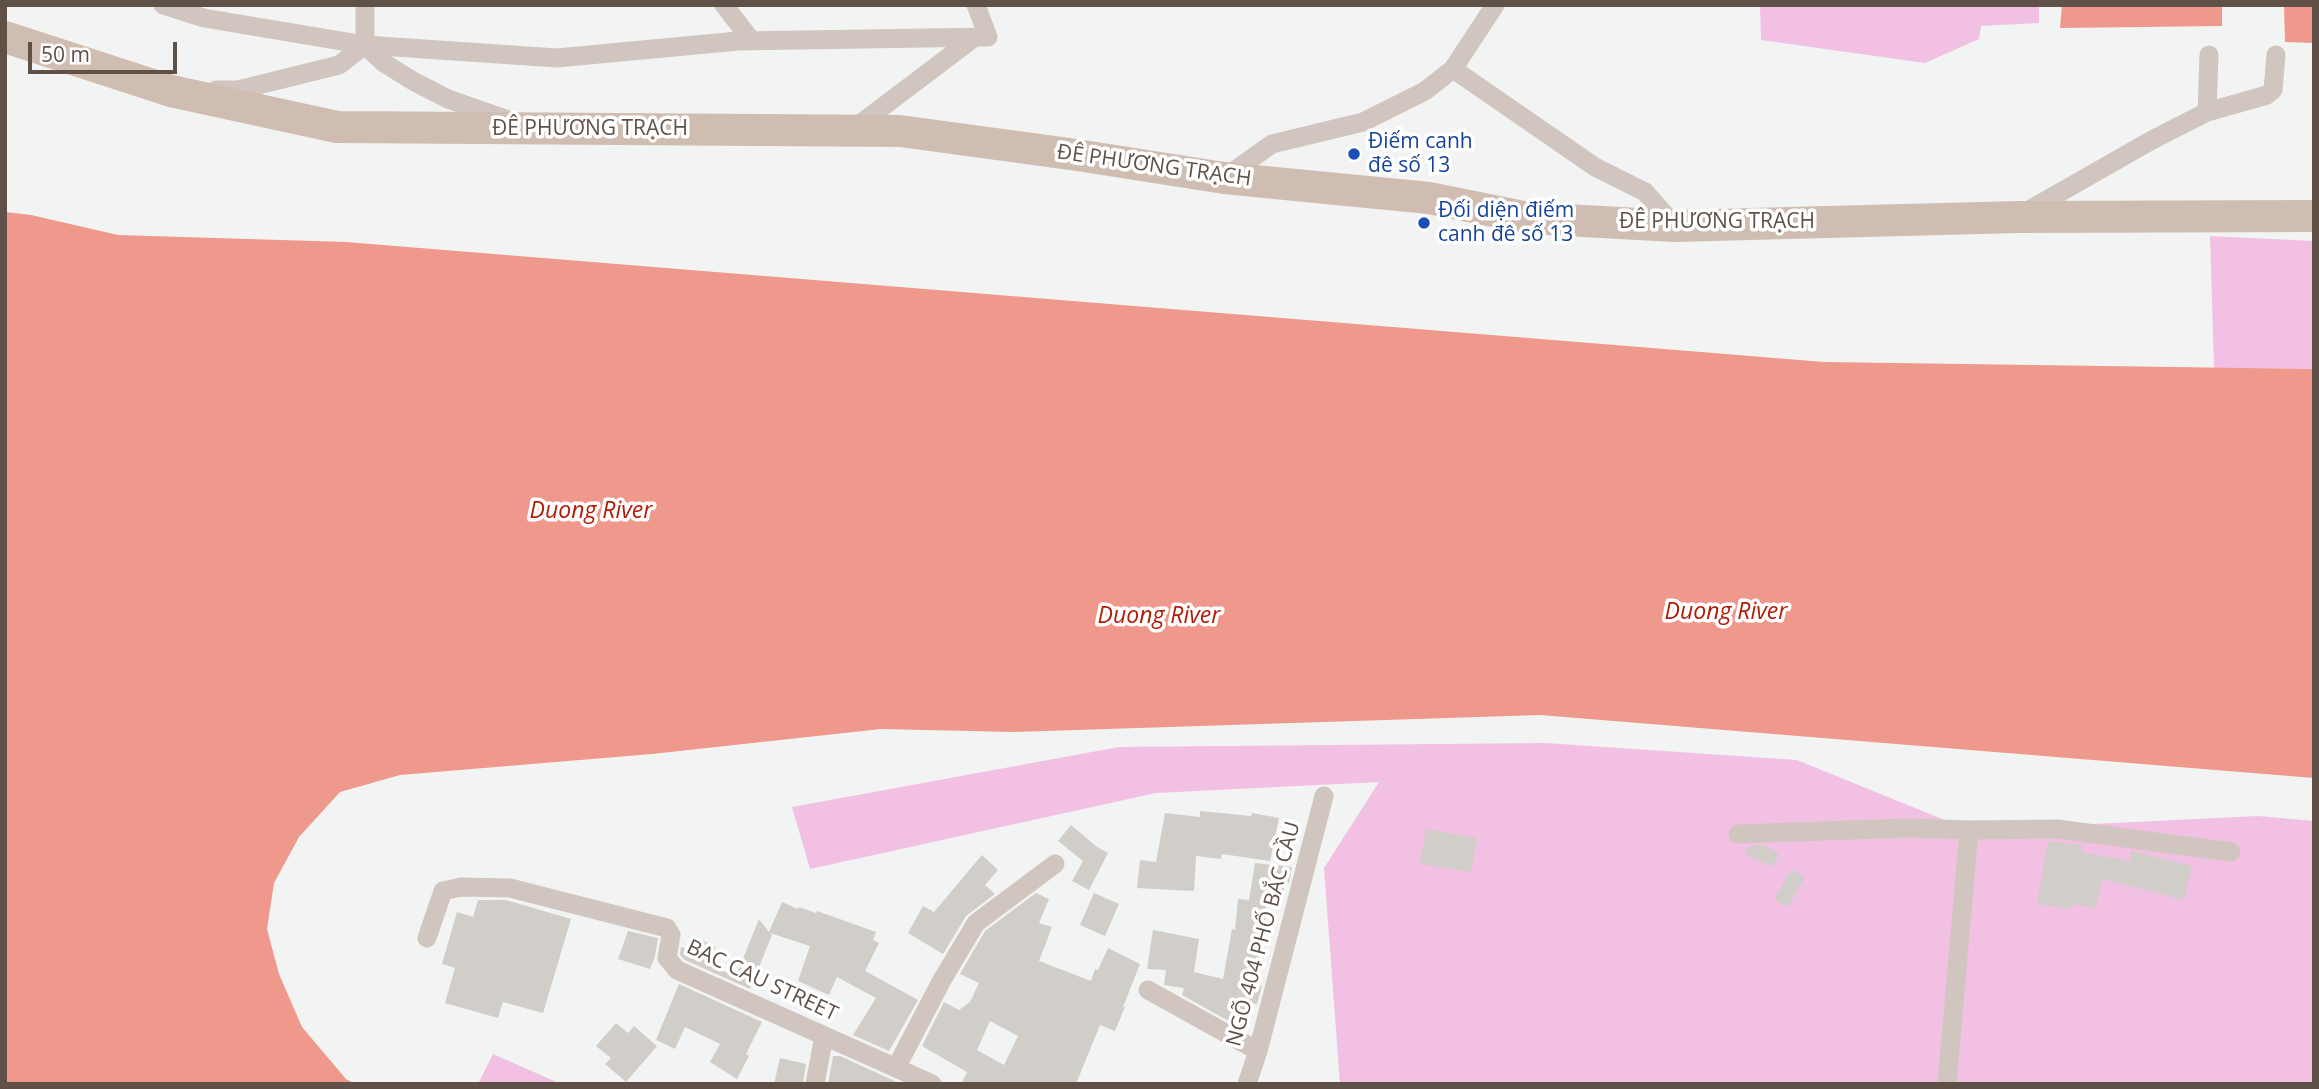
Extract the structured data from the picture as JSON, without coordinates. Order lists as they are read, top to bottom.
{
  "streets": {
    "main road": ["ĐÊ PHƯƠNG TRẠCH"],
    "street": ["NGÕ 404 PHỐ BẮC CẦU", "BAC CAU STREET"]
  },
  "water": ["Duong River"],
  "places": ["Điếm canh đê số 13", "Đối diện điếm canh đê số 13"],
  "scale_bar": "50 m"
}
